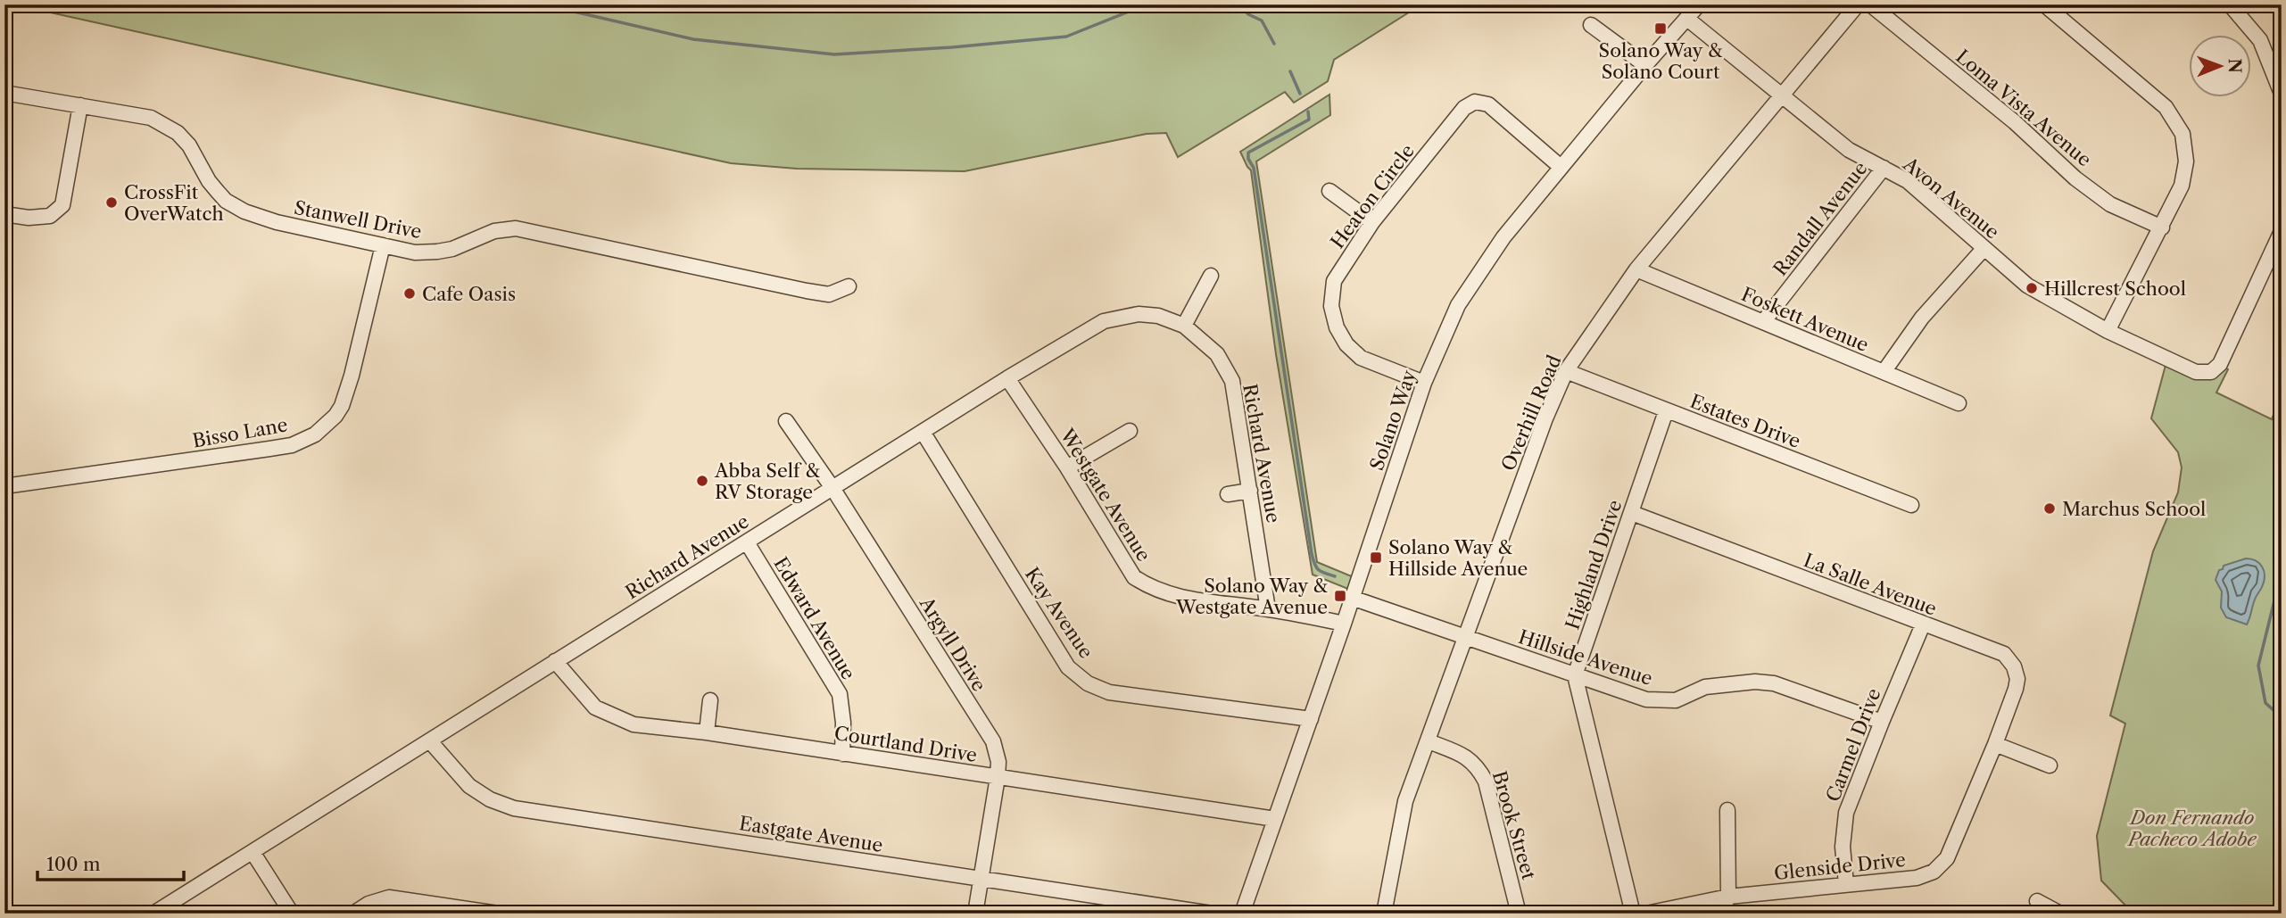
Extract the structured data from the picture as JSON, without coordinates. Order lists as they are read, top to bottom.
{
  "streets": {
    "street": [
      "Loma Vista Avenue",
      "Heaton Circle",
      "Avon Avenue",
      "Randall Avenue",
      "Stanwell Drive",
      "Foskett Avenue",
      "Overhill Road",
      "Solano Way",
      "Estates Drive",
      "Bisso Lane",
      "Richard Avenue",
      "Westgate Avenue",
      "Highland Drive",
      "La Salle Avenue",
      "Kay Avenue",
      "Edward Avenue",
      "Argyll Drive",
      "Hillside Avenue",
      "Courtland Drive",
      "Carmel Drive",
      "Brook Street",
      "Eastgate Avenue",
      "Glenside Drive"
    ]
  },
  "crossings": [
    ["Heaton Circle", "Solano Way"],
    ["Avon Avenue", "Randall Avenue"],
    ["Avon Avenue", "Overhill Road"],
    ["Avon Avenue", "Solano Way"],
    ["Randall Avenue", "Foskett Avenue"],
    ["Stanwell Drive", "Bisso Lane"],
    ["Foskett Avenue", "Overhill Road"],
    ["Overhill Road", "Estates Drive"],
    ["Overhill Road", "Hillside Avenue"],
    ["Overhill Road", "Brook Street"],
    ["Solano Way", "Westgate Avenue"],
    ["Solano Way", "Kay Avenue"],
    ["Solano Way", "Hillside Avenue"],
    ["Solano Way", "Courtland Drive"],
    ["Estates Drive", "Highland Drive"],
    ["Richard Avenue", "Westgate Avenue"],
    ["Richard Avenue", "Kay Avenue"],
    ["Richard Avenue", "Edward Avenue"],
    ["Richard Avenue", "Argyll Drive"],
    ["Richard Avenue", "Courtland Drive"],
    ["Richard Avenue", "Eastgate Avenue"],
    ["Highland Drive", "La Salle Avenue"],
    ["Highland Drive", "Hillside Avenue"],
    ["La Salle Avenue", "Carmel Drive"],
    ["La Salle Avenue", "Glenside Drive"],
    ["Edward Avenue", "Courtland Drive"],
    ["Argyll Drive", "Courtland Drive"],
    ["Argyll Drive", "Eastgate Avenue"],
    ["Hillside Avenue", "Carmel Drive"],
    ["Carmel Drive", "Glenside Drive"]
  ],
  "parks": ["Don Fernando Pacheco Adobe"],
  "places": {
    "transit": ["Solano Way & Solano Court", "Solano Way & Hillside Avenue", "Solano Way & Westgate Avenue"],
    "other": [
      "CrossFit OverWatch",
      "Hillcrest School",
      "Cafe Oasis",
      "Abba Self & RV Storage",
      "Marchus School"
    ]
  },
  "scale_bar": "100 m",
  "north": "right"
}
